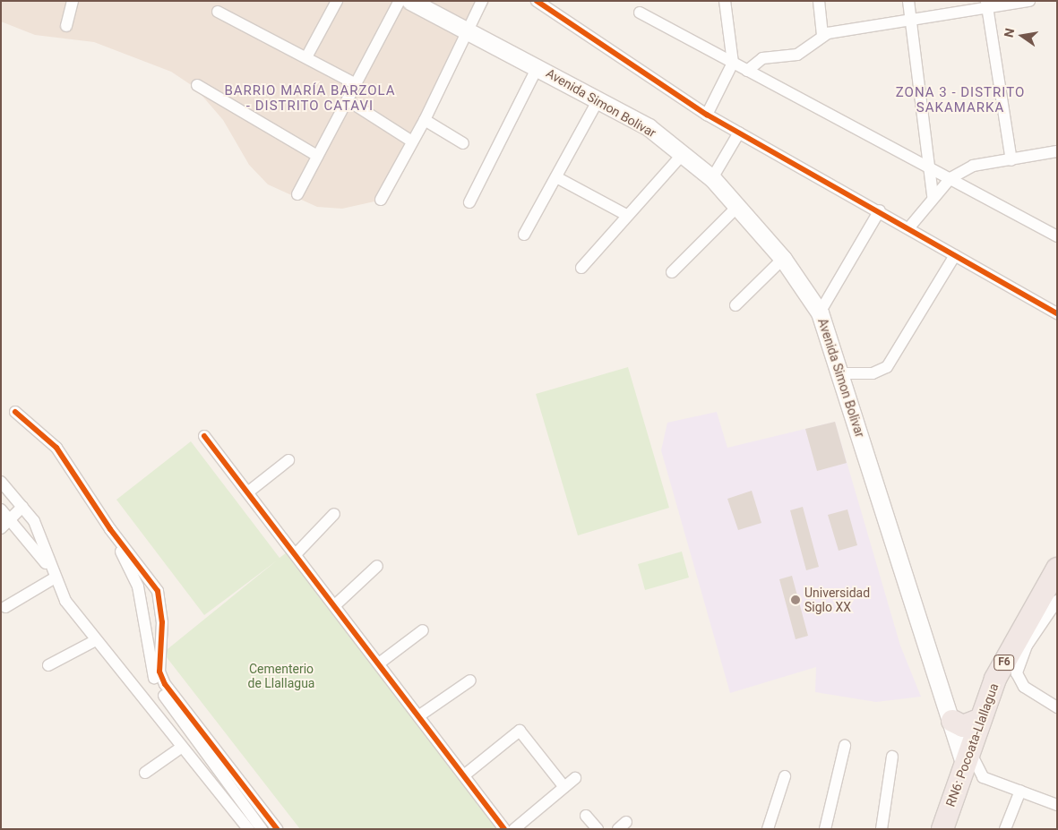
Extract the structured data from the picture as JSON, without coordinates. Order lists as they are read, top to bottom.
{
  "streets": {
    "highway": ["F6", "RN6: Pocoata-Llallagua"],
    "main road": ["Avenida Simon Bolivar"]
  },
  "crossings": [
    ["Avenida Simon Bolivar", "RN6: Pocoata-Llallagua"]
  ],
  "districts": ["BARRIO MARÍA BARZOLA - DISTRITO CATAVI", "ZONA 3 - DISTRITO SAKAMARKA"],
  "parks": ["Cementerio de Llallagua"],
  "places": ["Universidad Siglo XX"],
  "north": "left"
}
